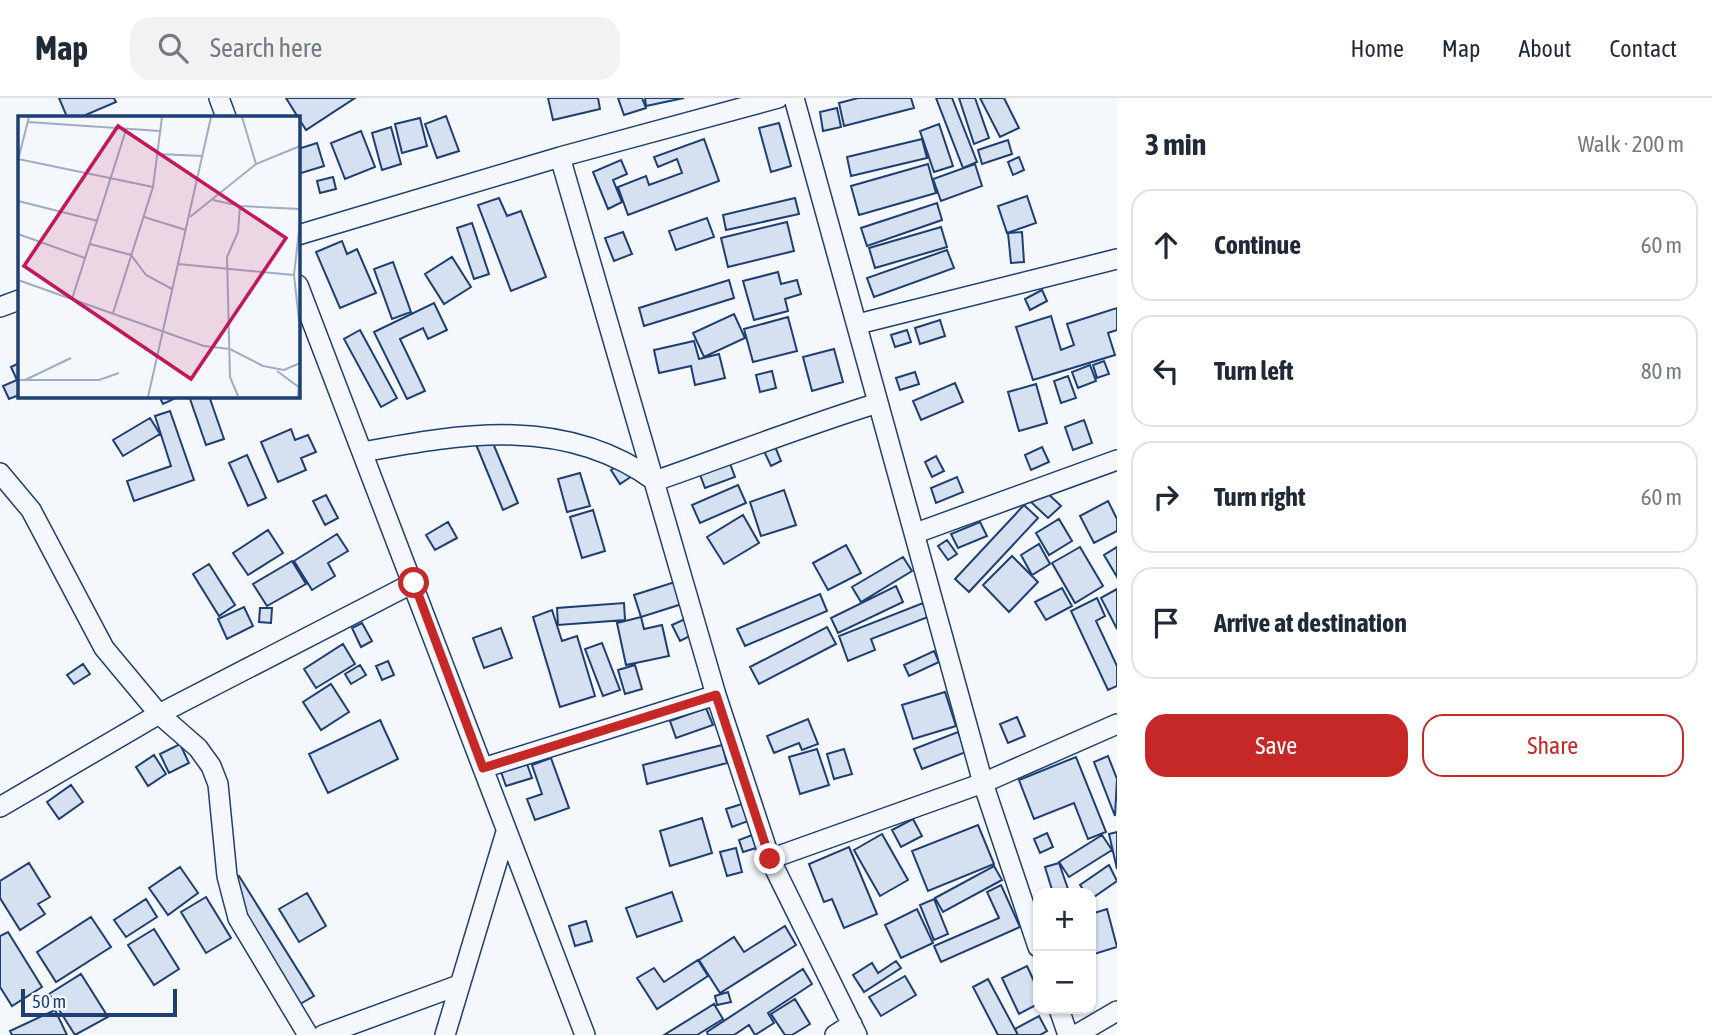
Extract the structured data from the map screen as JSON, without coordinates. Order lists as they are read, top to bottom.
{
  "scale_bar": "50 m",
  "page": {
    "header": "Map",
    "search": "Search here",
    "nav": [
      "Home",
      "Map",
      "About",
      "Contact"
    ],
    "heading": ["3 min", "Walk · 200 m"],
    "list": [
      ["Continue", "60 m"],
      ["Turn left", "80 m"],
      ["Turn right", "60 m"],
      "Arrive at destination"
    ],
    "buttons": ["Save", "Share"],
    "map_buttons": ["+", "−"],
    "scale": "50 m"
  }
}
